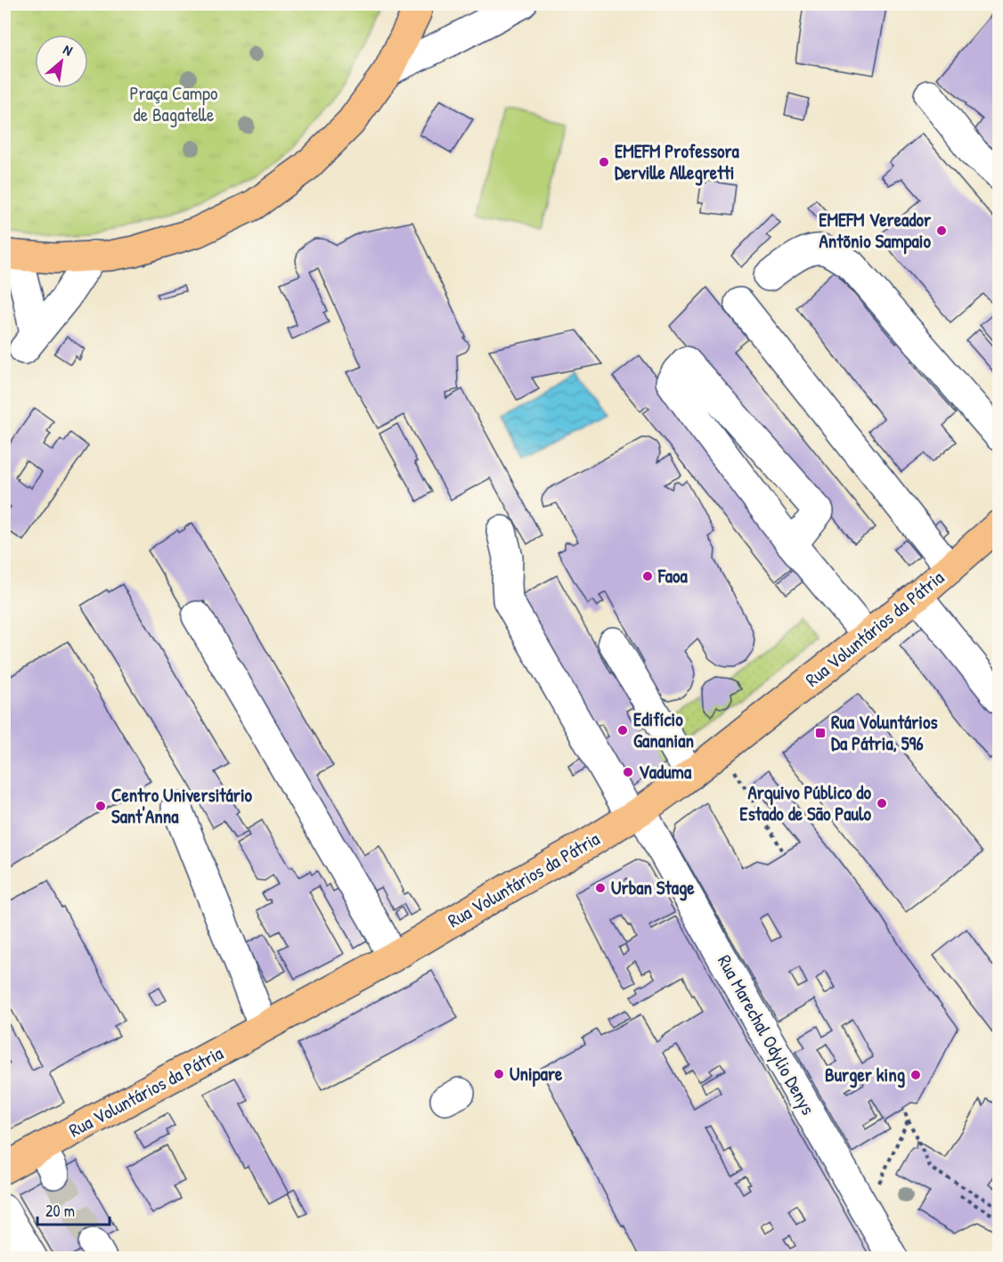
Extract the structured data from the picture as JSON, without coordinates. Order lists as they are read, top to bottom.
{
  "streets": {
    "main road": ["Rua Voluntários da Pátria"],
    "street": ["Rua Marechal Odylio Denys"]
  },
  "crossings": [
    ["Rua Voluntários da Pátria", "Rua Marechal Odylio Denys"]
  ],
  "parks": ["Praça Campo de Bagatelle"],
  "places": {
    "other": [
      "EMEFM Professora Derville Allegretti",
      "EMEFM Vereador Antõnio Sampaio",
      "Faoa",
      "Edifício Gananian",
      "Vaduma",
      "Arquivo Público do Estado de São Paulo",
      "Centro Universitário Sant'Anna",
      "Urban Stage",
      "Unipare",
      "Burger king"
    ],
    "transit": ["Rua Voluntários Da Pátria, 596"]
  },
  "scale_bar": "20 m",
  "north": "top right"
}
